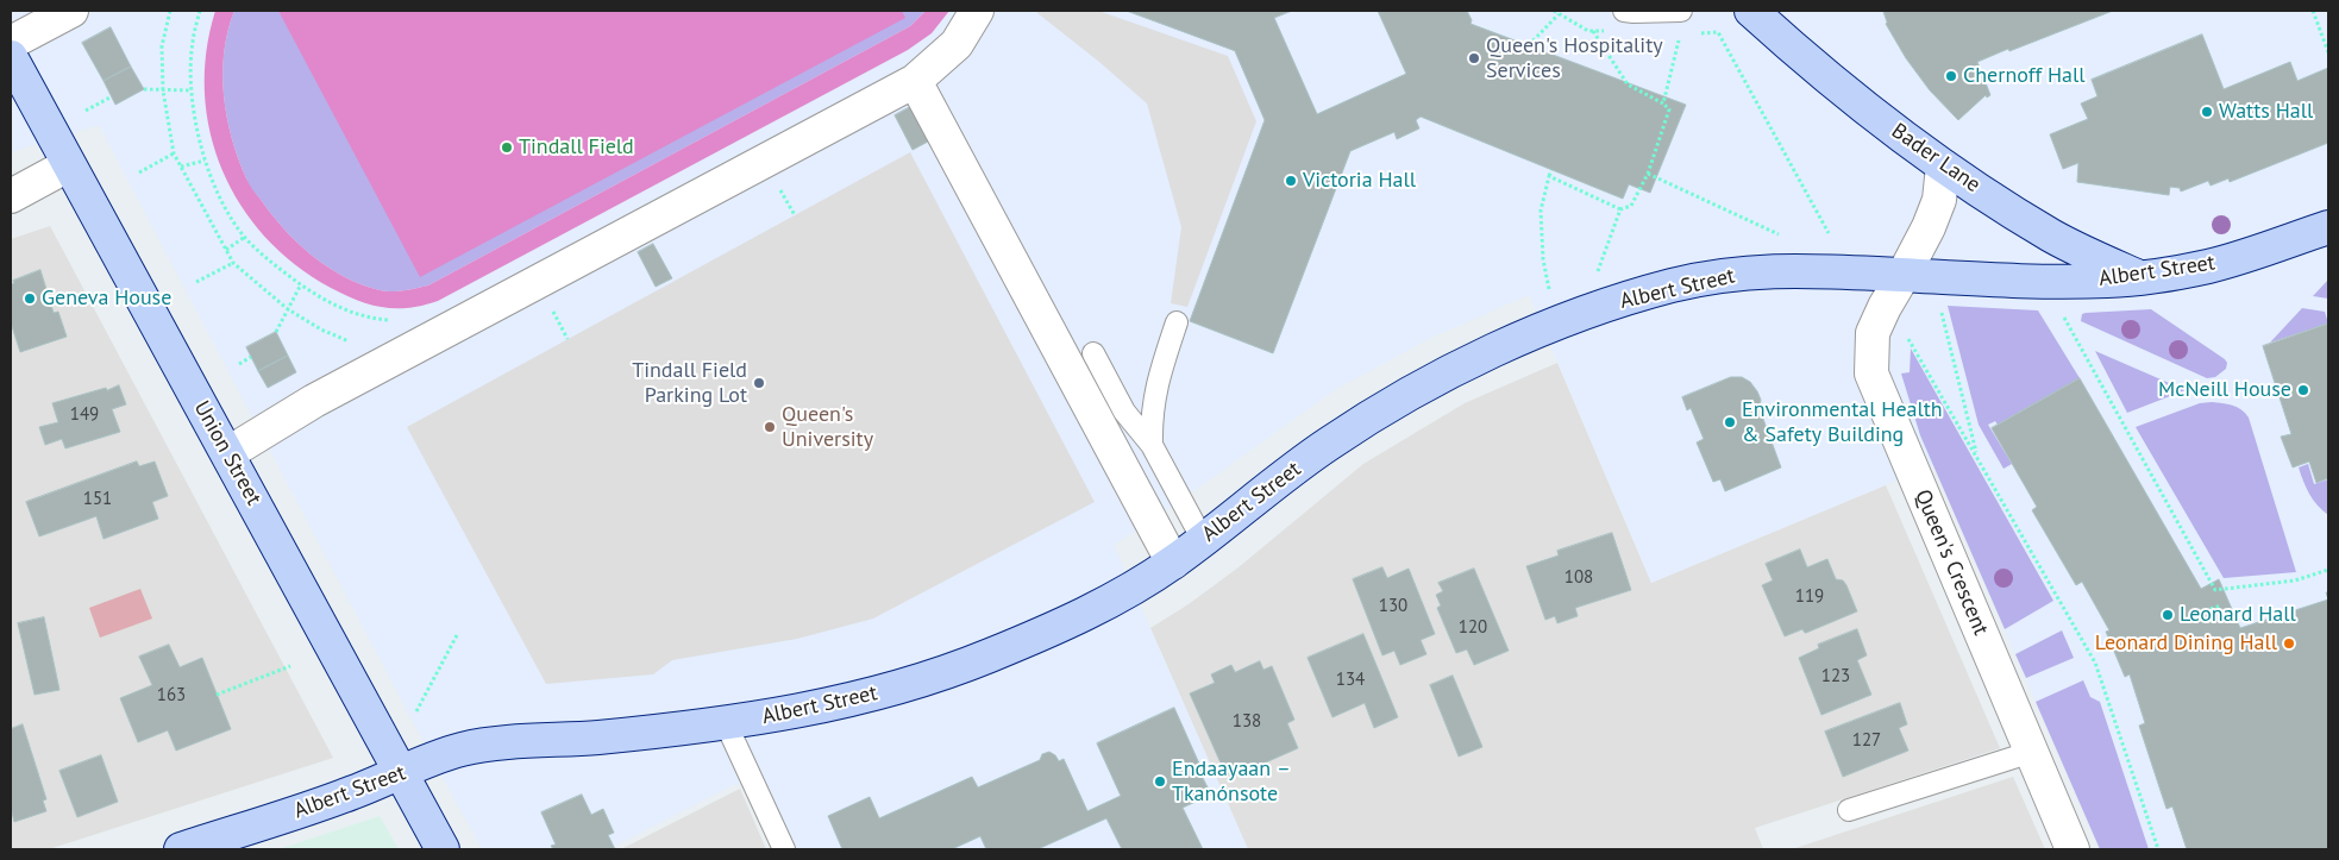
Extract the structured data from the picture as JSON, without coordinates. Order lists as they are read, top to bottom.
{
  "streets": {
    "main road": ["Bader Lane", "Albert Street", "Union Street"],
    "street": ["Queen's Crescent"]
  },
  "crossings": [
    ["Bader Lane", "Albert Street"],
    ["Bader Lane", "Queen's Crescent"],
    ["Albert Street", "Union Street"],
    ["Albert Street", "Queen's Crescent"]
  ],
  "places": [
    "Queen's Hospitality Services",
    "Chernoff Hall",
    "Watts Hall",
    "Tindall Field",
    "Victoria Hall",
    "Geneva House",
    "Tindall Field Parking Lot",
    "McNeill House",
    "Environmental Health & Safety Building",
    "Queen's University",
    "Leonard Hall",
    "Leonard Dining Hall",
    "Endaayaan – Tkanónsote"
  ],
  "house_numbers": [
    "149",
    "151",
    "108",
    "119",
    "130",
    "120",
    "123",
    "134",
    "163",
    "138",
    "127"
  ]
}
